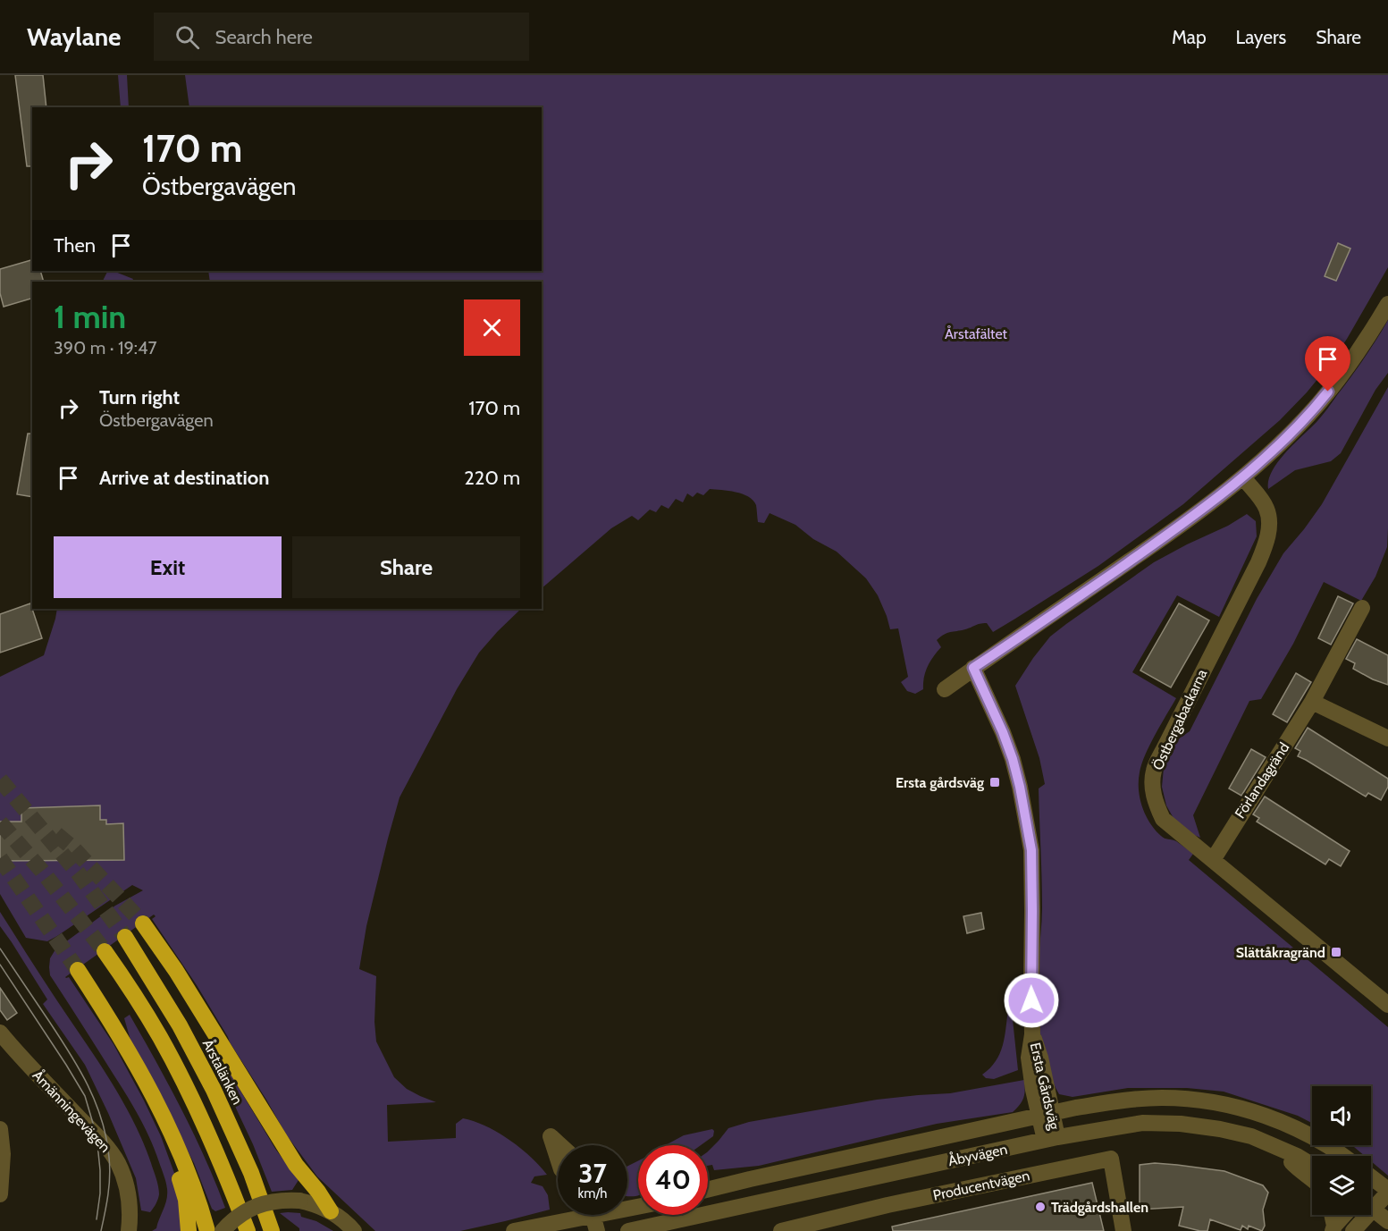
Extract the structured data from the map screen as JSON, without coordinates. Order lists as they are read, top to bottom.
{
  "streets": {
    "highway": ["Årstalänken"],
    "street": [
      "Östbergabackarna",
      "Förlandagränd",
      "Ersta Gårdsväg",
      "Åmänningevägen",
      "Åbyvägen",
      "Producentvägen"
    ]
  },
  "crossings": [
    ["Östbergabackarna", "Förlandagränd"],
    ["Ersta Gårdsväg", "Åbyvägen"]
  ],
  "parks": ["Årstafältet"],
  "places": {
    "transit": ["Ersta gårdsväg", "Slättåkragränd"],
    "other": ["Trädgårdshallen"]
  },
  "page": {
    "header": "Waylane",
    "search": "Search here",
    "nav": ["Map", "Layers", "Share"],
    "turn": ["170 m", "Östbergavägen"],
    "then": "Then",
    "heading": ["1 min", "390 m · 19:47"],
    "list": [
      {
        "name": "Turn right",
        "note": "Östbergavägen",
        "value": "170 m"
      },
      {
        "name": "Arrive at destination",
        "value": "220 m"
      }
    ],
    "buttons": ["Exit", "Share"],
    "speed": "37 km/h",
    "limit": "40"
  }
}
